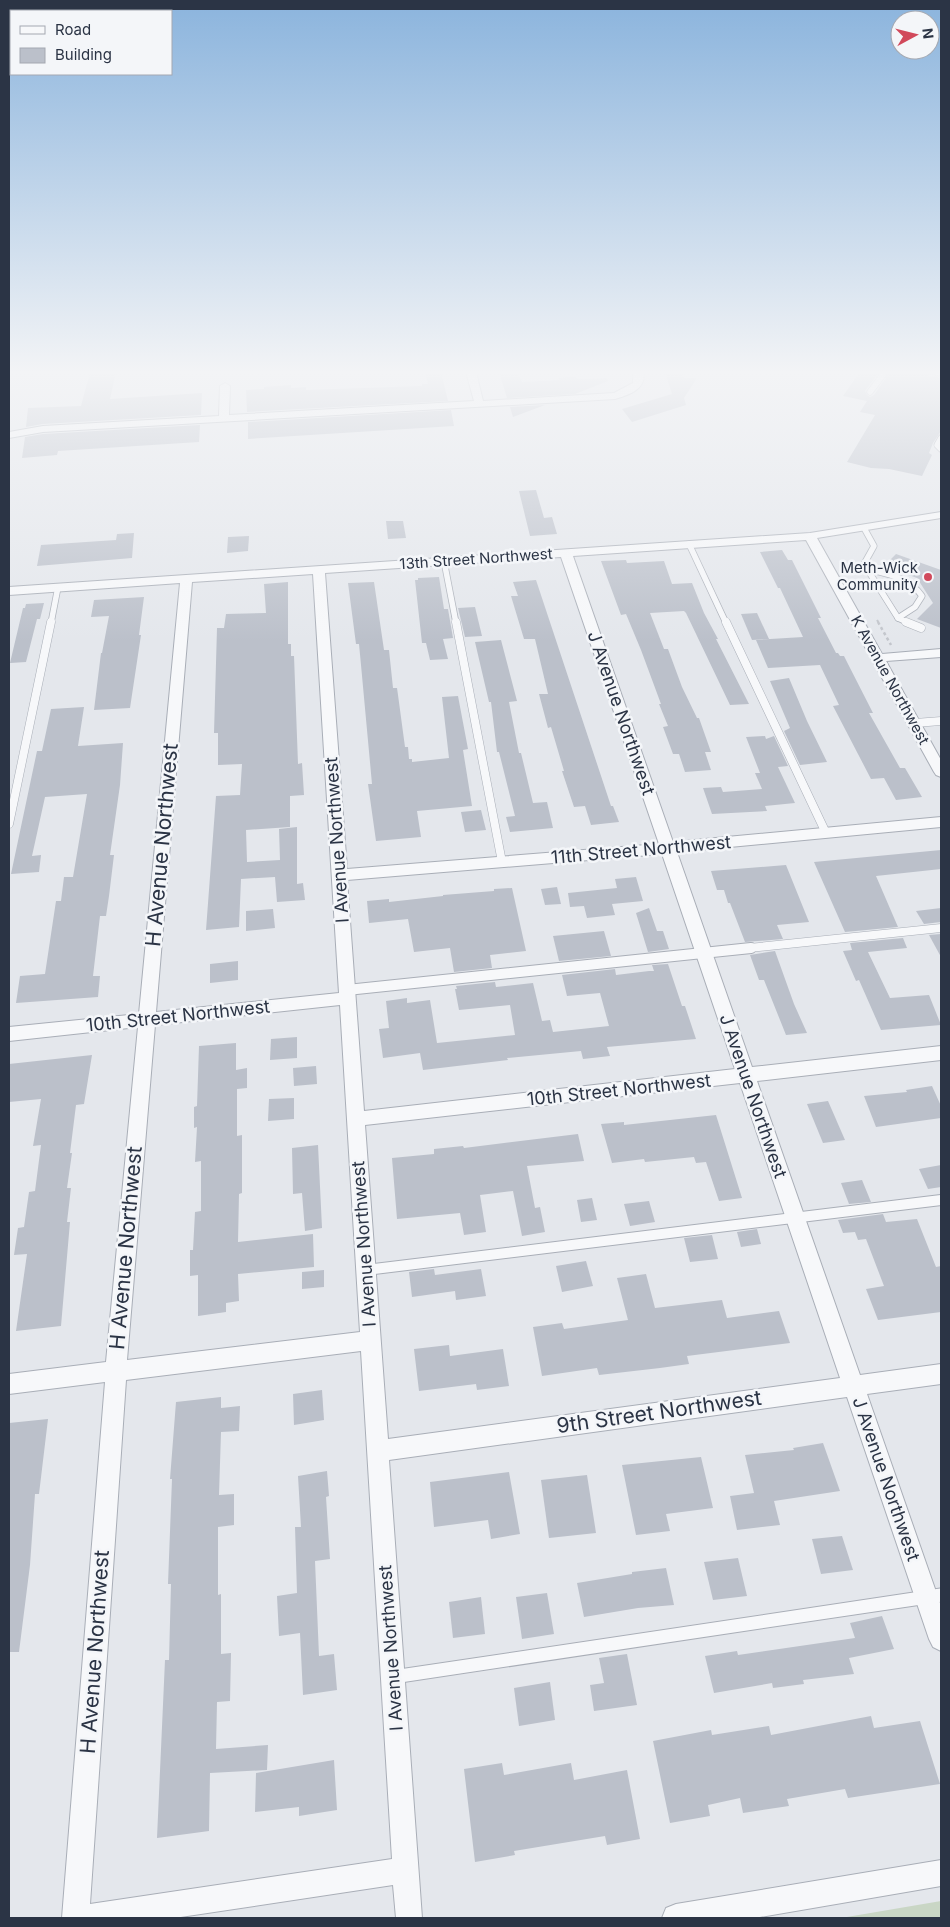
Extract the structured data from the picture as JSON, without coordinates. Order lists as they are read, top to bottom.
{
  "streets": {
    "street": [
      "13th Street Northwest",
      "K Avenue Northwest",
      "J Avenue Northwest",
      "I Avenue Northwest",
      "H Avenue Northwest",
      "11th Street Northwest",
      "10th Street Northwest",
      "9th Street Northwest"
    ]
  },
  "crossings": [
    ["13th Street Northwest", "K Avenue Northwest"],
    ["13th Street Northwest", "J Avenue Northwest"],
    ["13th Street Northwest", "I Avenue Northwest"],
    ["13th Street Northwest", "H Avenue Northwest"],
    ["J Avenue Northwest", "11th Street Northwest"],
    ["J Avenue Northwest", "10th Street Northwest"],
    ["J Avenue Northwest", "9th Street Northwest"],
    ["I Avenue Northwest", "11th Street Northwest"],
    ["I Avenue Northwest", "10th Street Northwest"],
    ["I Avenue Northwest", "9th Street Northwest"],
    ["H Avenue Northwest", "10th Street Northwest"]
  ],
  "places": ["Meth-Wick Community"],
  "legend": ["Road", "Building"],
  "north": "right"
}
